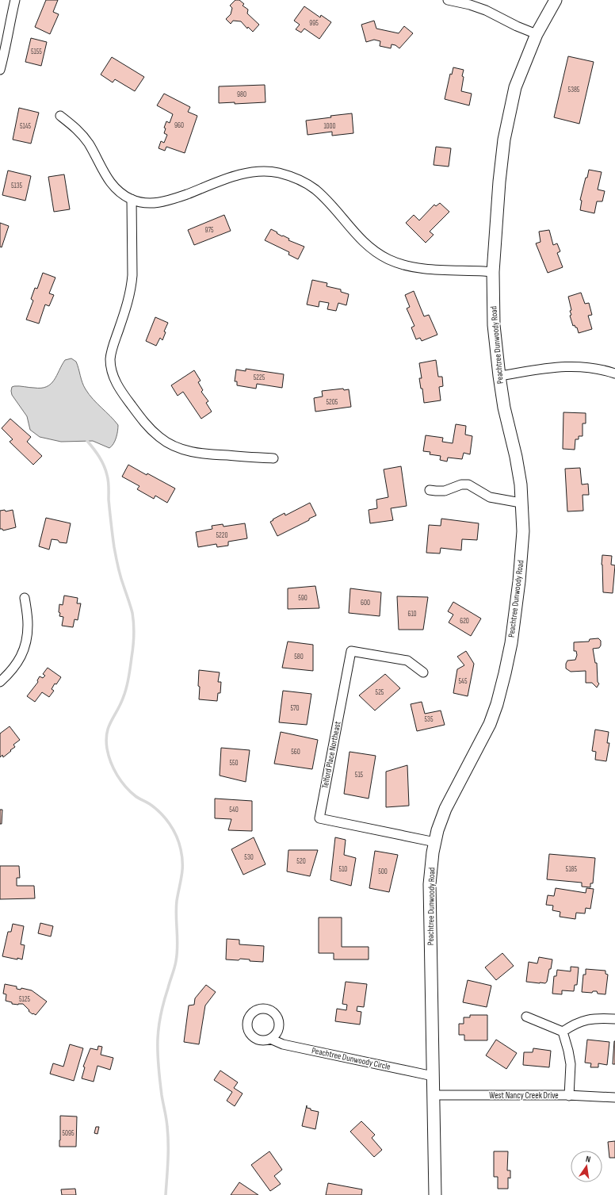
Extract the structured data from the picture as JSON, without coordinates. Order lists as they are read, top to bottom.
{
  "streets": {
    "main road": ["Peachtree Dunwoody Road"],
    "street": ["Telford Place Northeast", "Peachtree Dunwoody Circle", "West Nancy Creek Drive"]
  },
  "crossings": [
    ["Peachtree Dunwoody Road", "Telford Place Northeast"],
    ["Peachtree Dunwoody Road", "Peachtree Dunwoody Circle"],
    ["Peachtree Dunwoody Road", "West Nancy Creek Drive"]
  ],
  "house_numbers": [
    "995",
    "5155",
    "5385",
    "980",
    "960",
    "5145",
    "1000",
    "5135",
    "975",
    "5225",
    "5205",
    "5220",
    "590",
    "600",
    "610",
    "620",
    "580",
    "545",
    "525",
    "570",
    "535",
    "560",
    "550",
    "515",
    "540",
    "530",
    "520",
    "510",
    "5185",
    "500",
    "5125",
    "5095"
  ],
  "north": "top"
}
